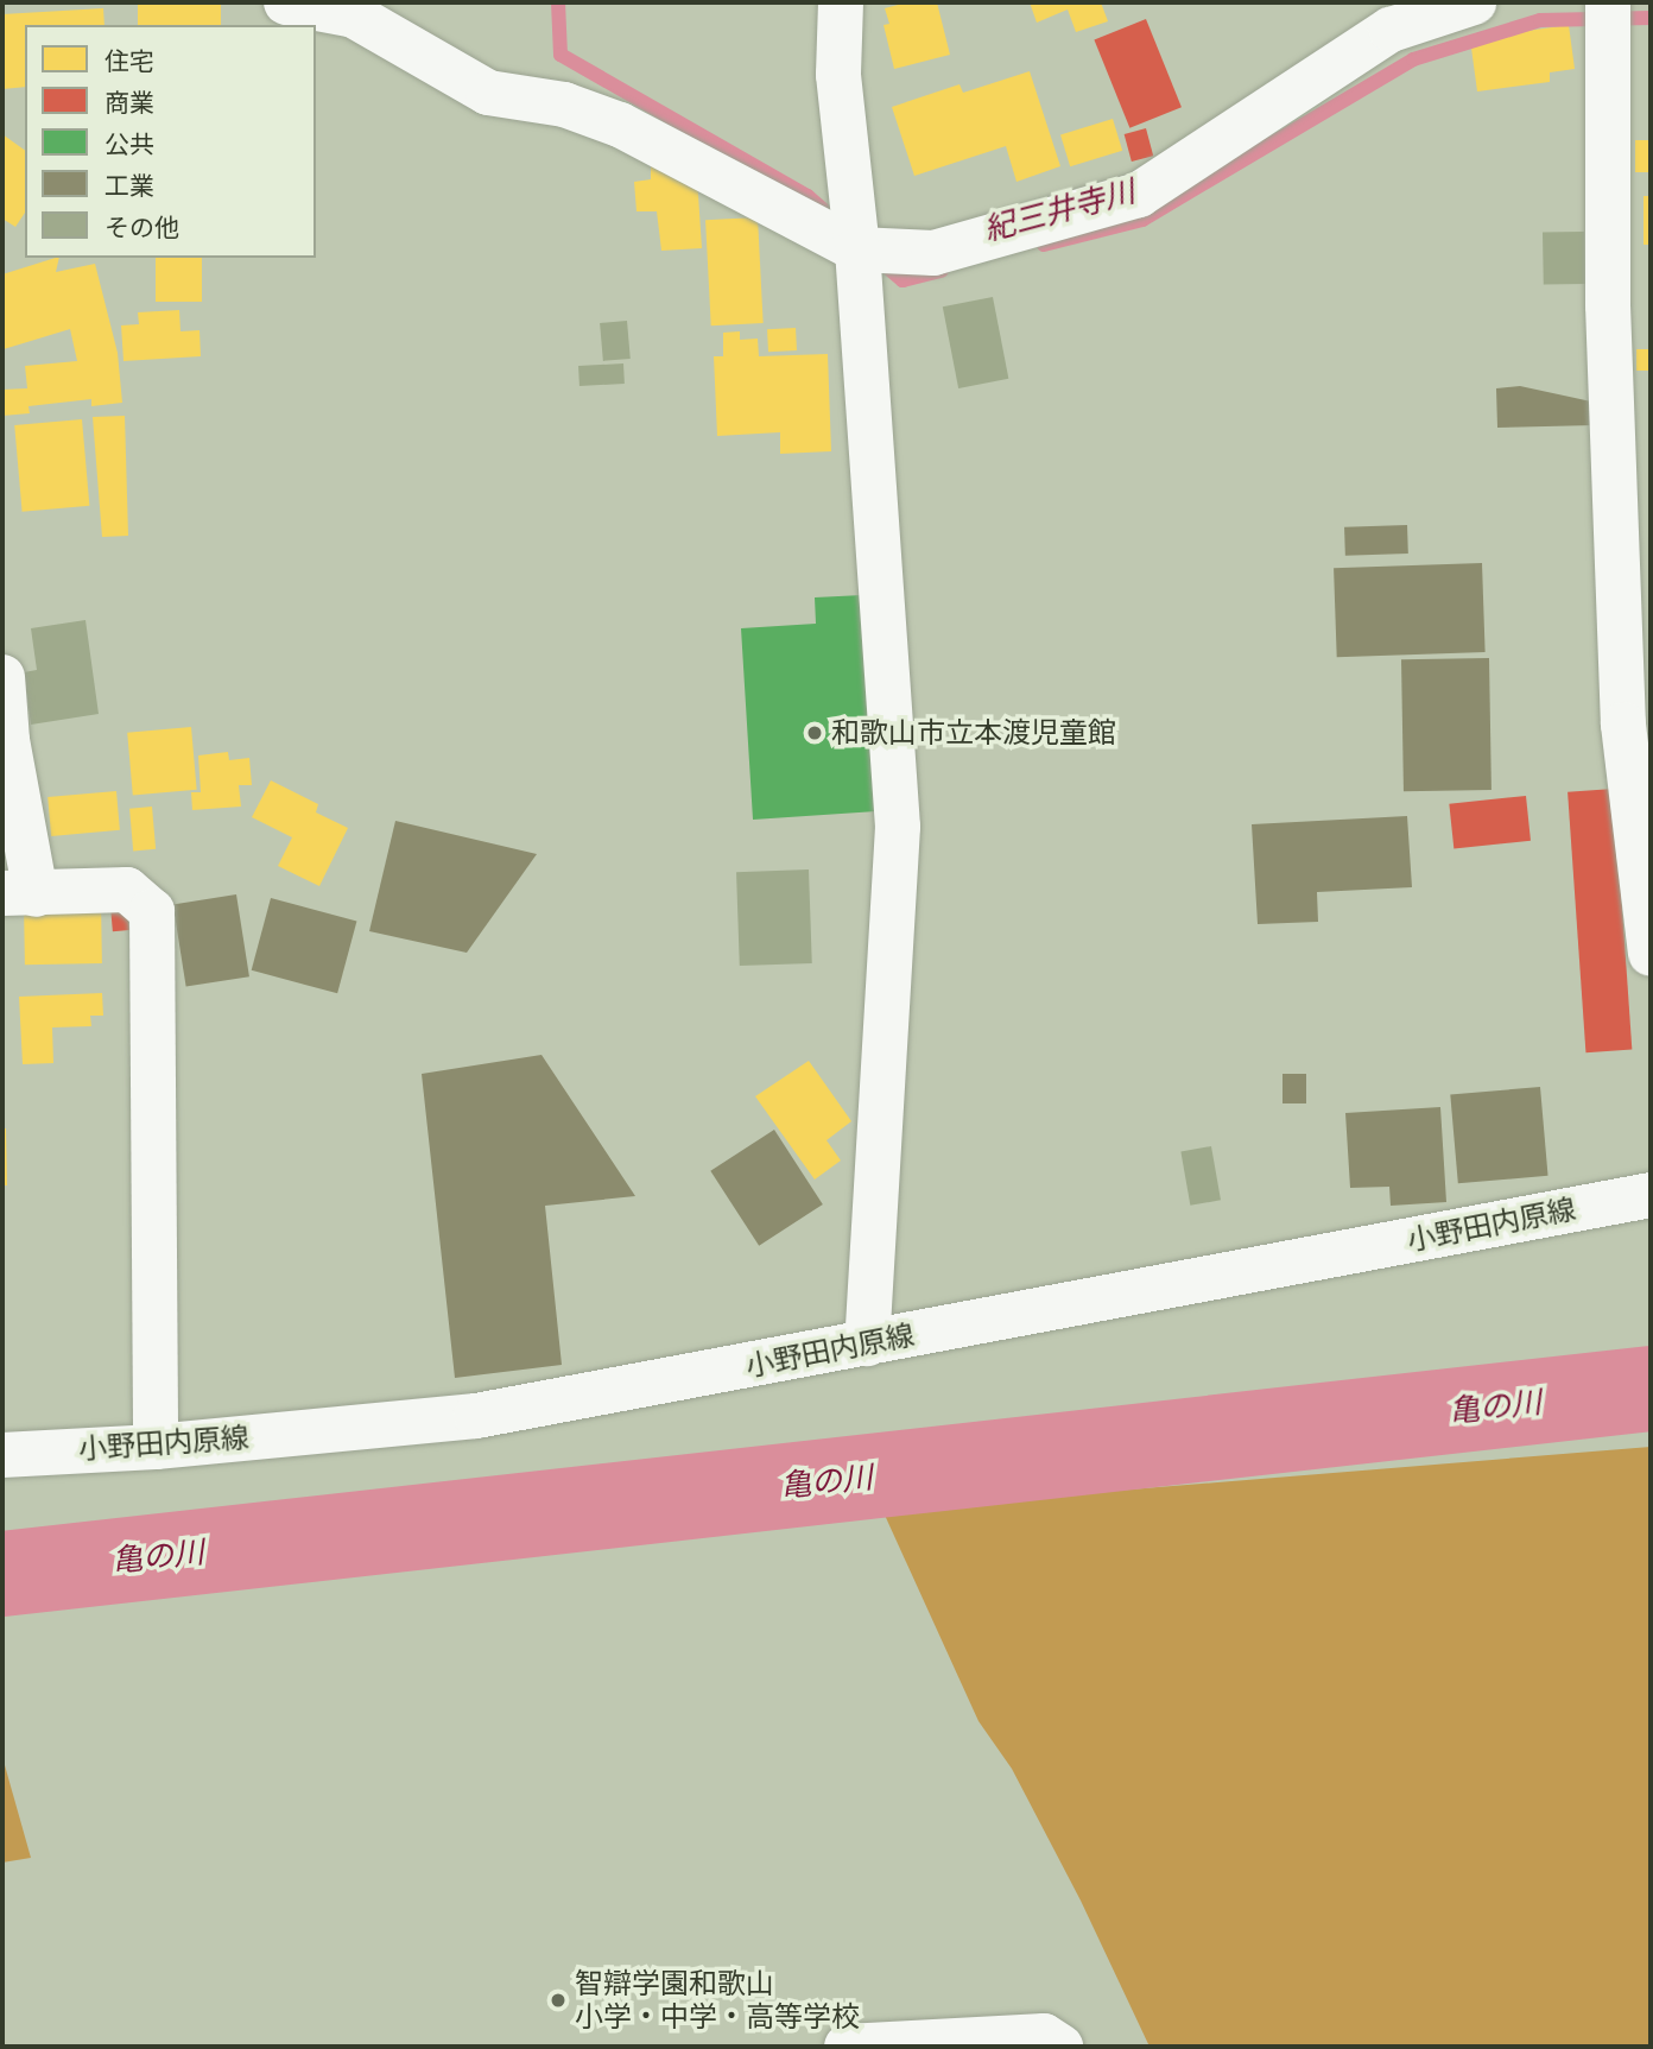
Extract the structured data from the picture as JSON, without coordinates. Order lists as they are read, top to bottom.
{
  "streets": {
    "street": ["小野田内原線"]
  },
  "water": ["紀三井寺川", "亀の川"],
  "places": ["和歌山市立本渡児童館", "智辯学園和歌山 小学・中学・高等学校"],
  "legend": [
    "住宅",
    "商業",
    "公共",
    "工業",
    "その他"
  ]
}
